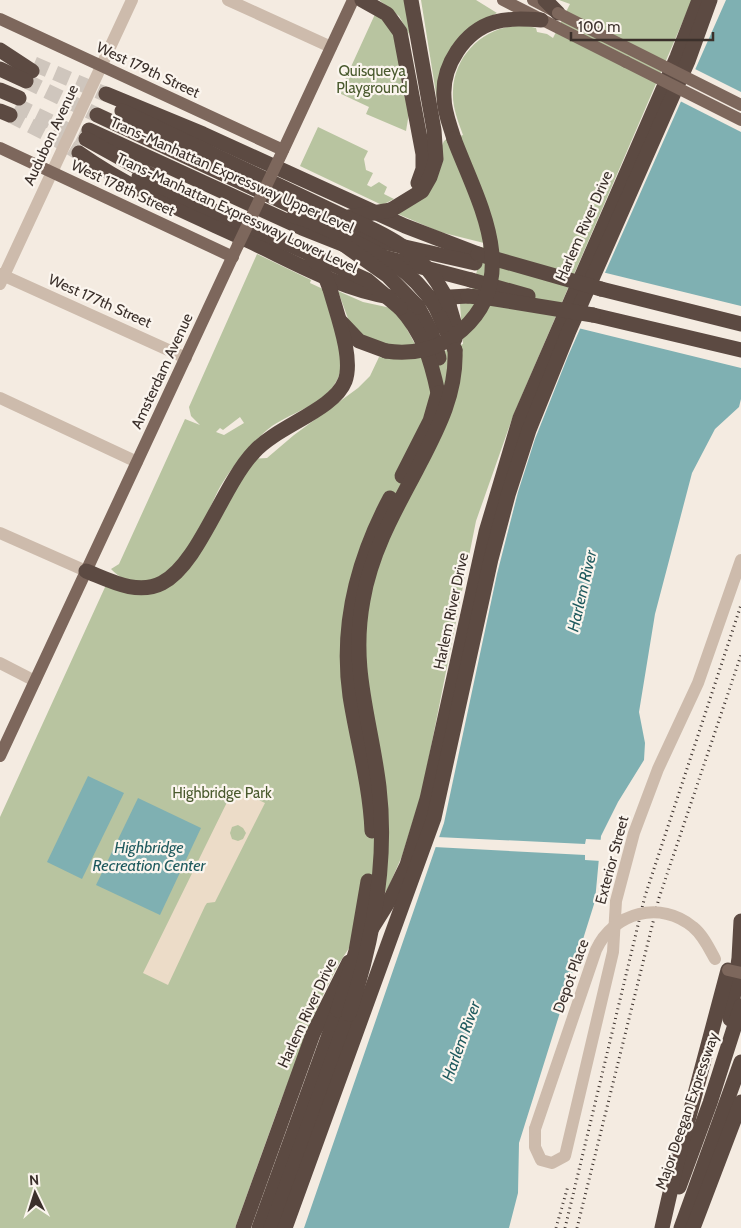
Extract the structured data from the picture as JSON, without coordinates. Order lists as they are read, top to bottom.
{
  "streets": {
    "highway": [
      "Trans-Manhattan Expressway Upper Level",
      "Trans-Manhattan Expressway Lower Level",
      "Harlem River Drive",
      "Major Deegan Expressway"
    ],
    "main road": ["West 179th Street", "West 178th Street", "Amsterdam Avenue"],
    "street": [
      "Audubon Avenue",
      "West 177th Street",
      "Exterior Street",
      "Depot Place"
    ]
  },
  "crossings": [
    ["West 179th Street", "Audubon Avenue"],
    ["West 179th Street", "Amsterdam Avenue"],
    ["Audubon Avenue", "West 178th Street"],
    ["Audubon Avenue", "West 177th Street"],
    ["Trans-Manhattan Expressway Upper Level", "Trans-Manhattan Expressway Lower Level"],
    ["West 178th Street", "Amsterdam Avenue"],
    ["West 177th Street", "Amsterdam Avenue"],
    ["Exterior Street", "Depot Place"]
  ],
  "water": ["Harlem River", "Highbridge Recreation Center"],
  "parks": ["Quisqueya Playground", "Highbridge Park"],
  "scale_bar": "100 m",
  "north": "top"
}
